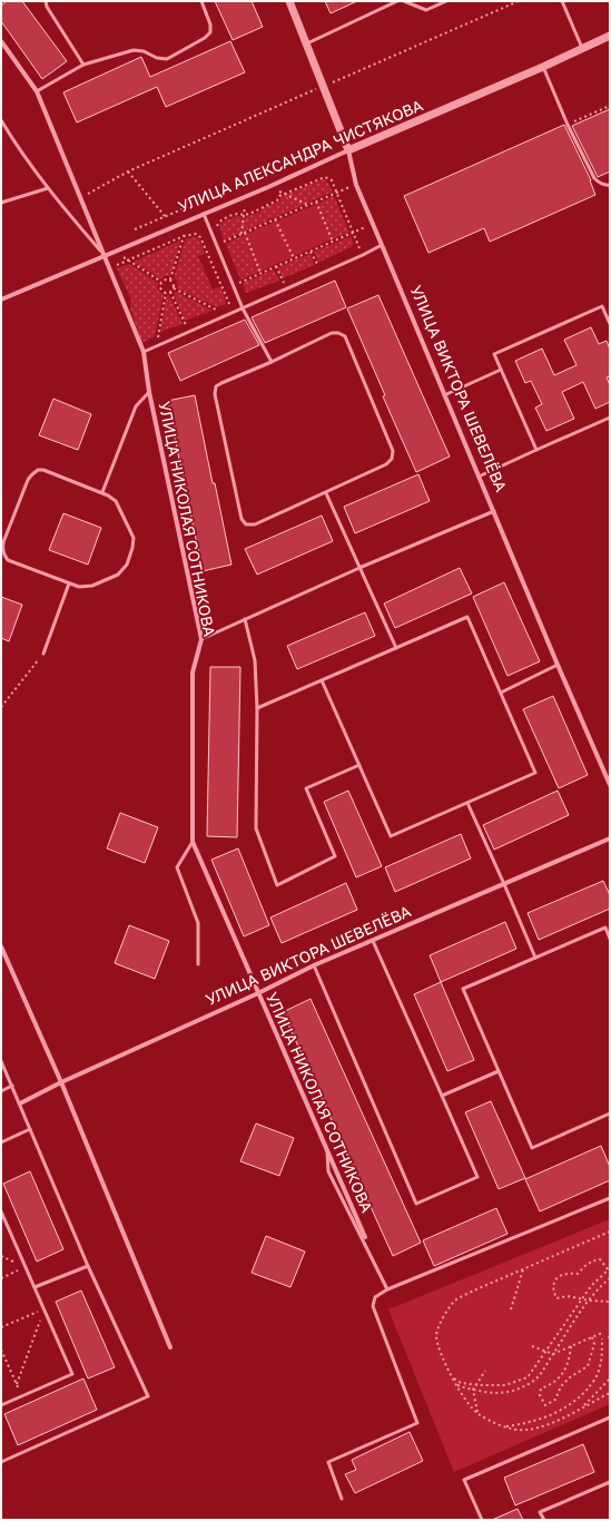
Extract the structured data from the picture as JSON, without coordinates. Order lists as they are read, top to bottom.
{
  "streets": {
    "street": ["УЛИЦА АЛЕКСАНДРА ЧИСТЯКОВА", "УЛИЦА ВИКТОРА ШЕВЕЛЁВА", "УЛИЦА НИКОЛАЯ СОТНИКОВА"]
  },
  "crossings": [
    ["УЛИЦА АЛЕКСАНДРА ЧИСТЯКОВА", "УЛИЦА ВИКТОРА ШЕВЕЛЁВА"],
    ["УЛИЦА АЛЕКСАНДРА ЧИСТЯКОВА", "УЛИЦА НИКОЛАЯ СОТНИКОВА"],
    ["УЛИЦА ВИКТОРА ШЕВЕЛЁВА", "УЛИЦА НИКОЛАЯ СОТНИКОВА"]
  ]
}
